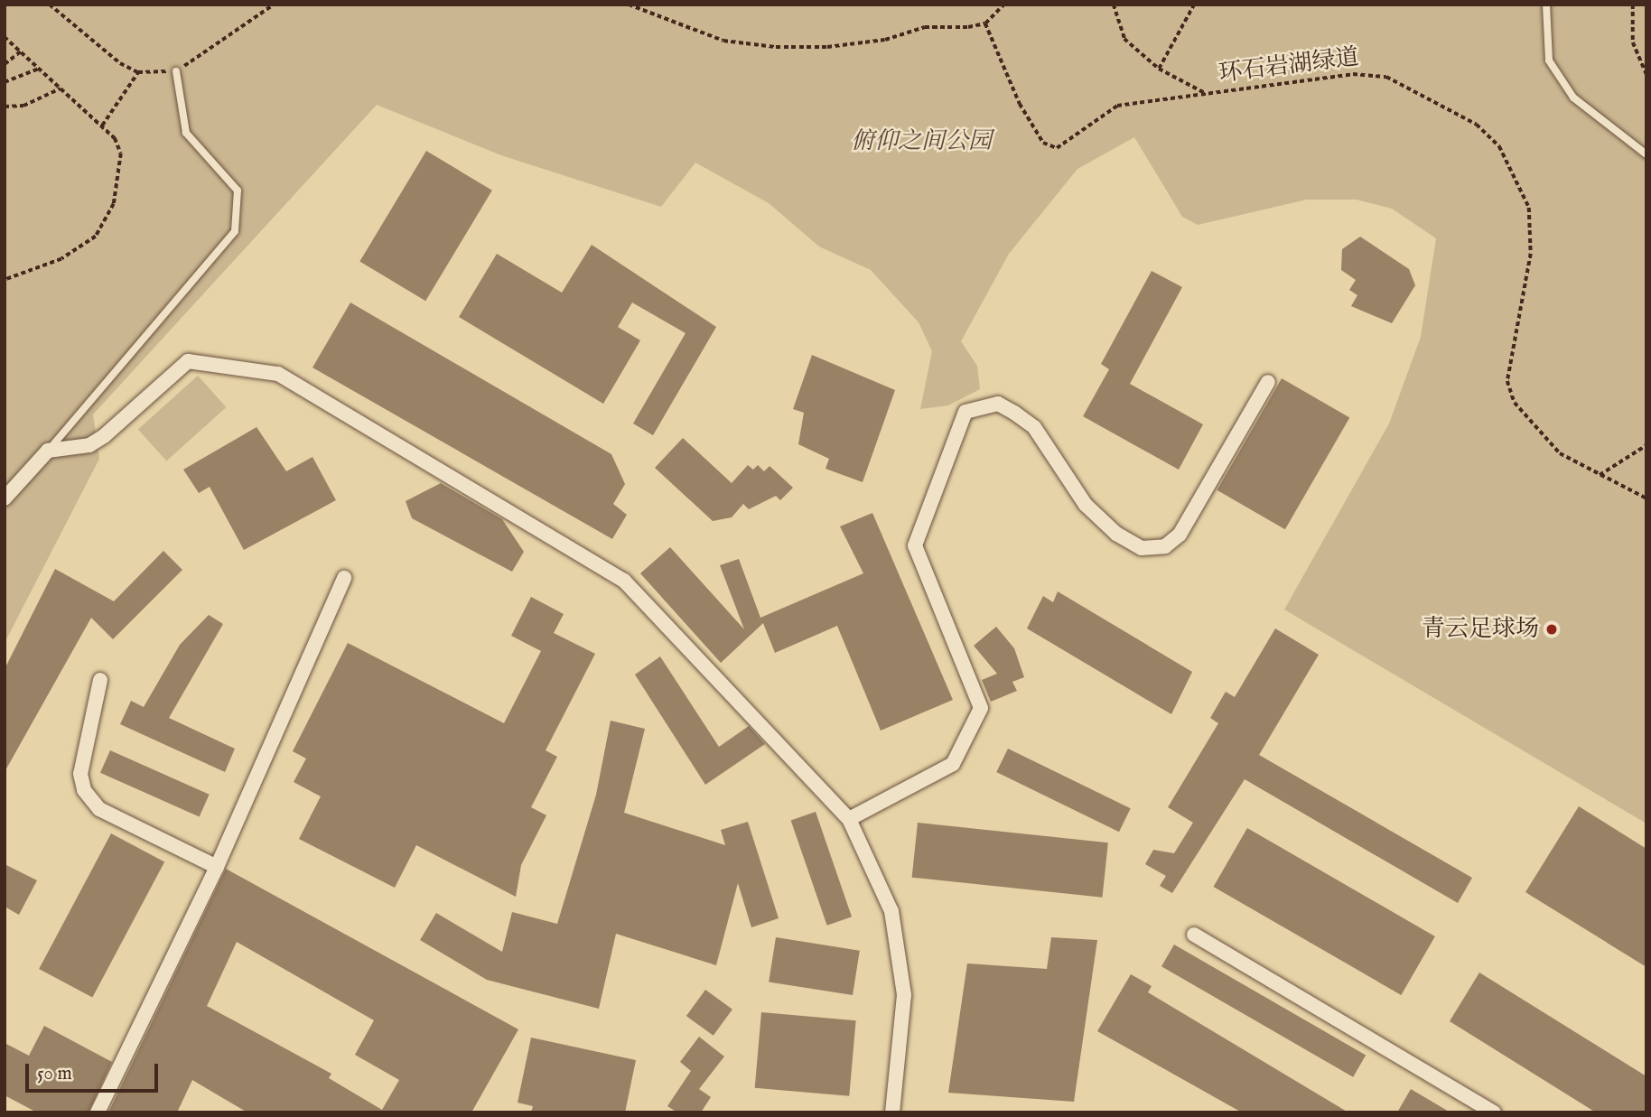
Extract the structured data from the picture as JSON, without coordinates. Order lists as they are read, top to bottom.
{
  "streets": {
    "path": ["环石岩湖绿道"]
  },
  "parks": ["俯仰之间公园"],
  "places": ["青云足球场"],
  "scale_bar": "50 m"
}
